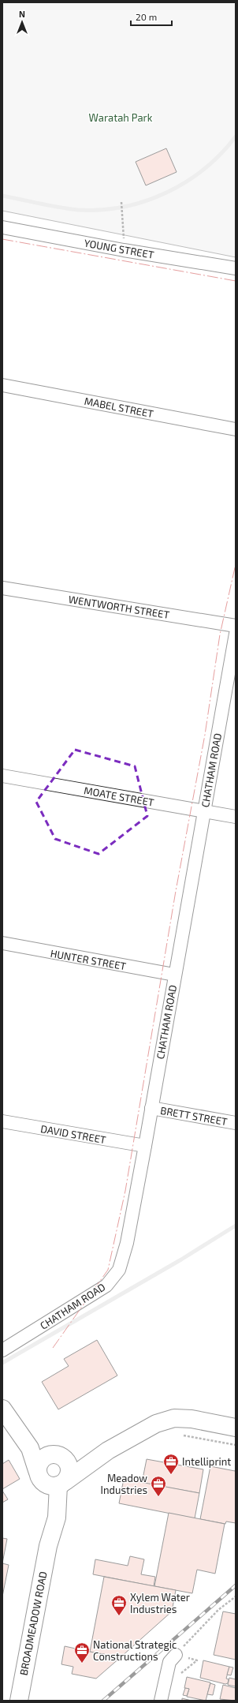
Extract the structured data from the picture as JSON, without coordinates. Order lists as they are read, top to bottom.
{
  "streets": {
    "street": [
      "YOUNG STREET",
      "MABEL STREET",
      "WENTWORTH STREET",
      "CHATHAM ROAD",
      "MOATE STREET",
      "HUNTER STREET",
      "BRETT STREET",
      "DAVID STREET",
      "BROADMEADOW ROAD"
    ]
  },
  "crossings": [
    ["CHATHAM ROAD", "MOATE STREET"],
    ["CHATHAM ROAD", "HUNTER STREET"],
    ["CHATHAM ROAD", "BRETT STREET"],
    ["CHATHAM ROAD", "DAVID STREET"]
  ],
  "parks": ["Waratah Park"],
  "places": {
    "office": [
      "Intelliprint",
      "Meadow Industries",
      "Xylem Water Industries",
      "National Strategic Constructions"
    ]
  },
  "scale_bar": "20 m",
  "north": "top"
}
